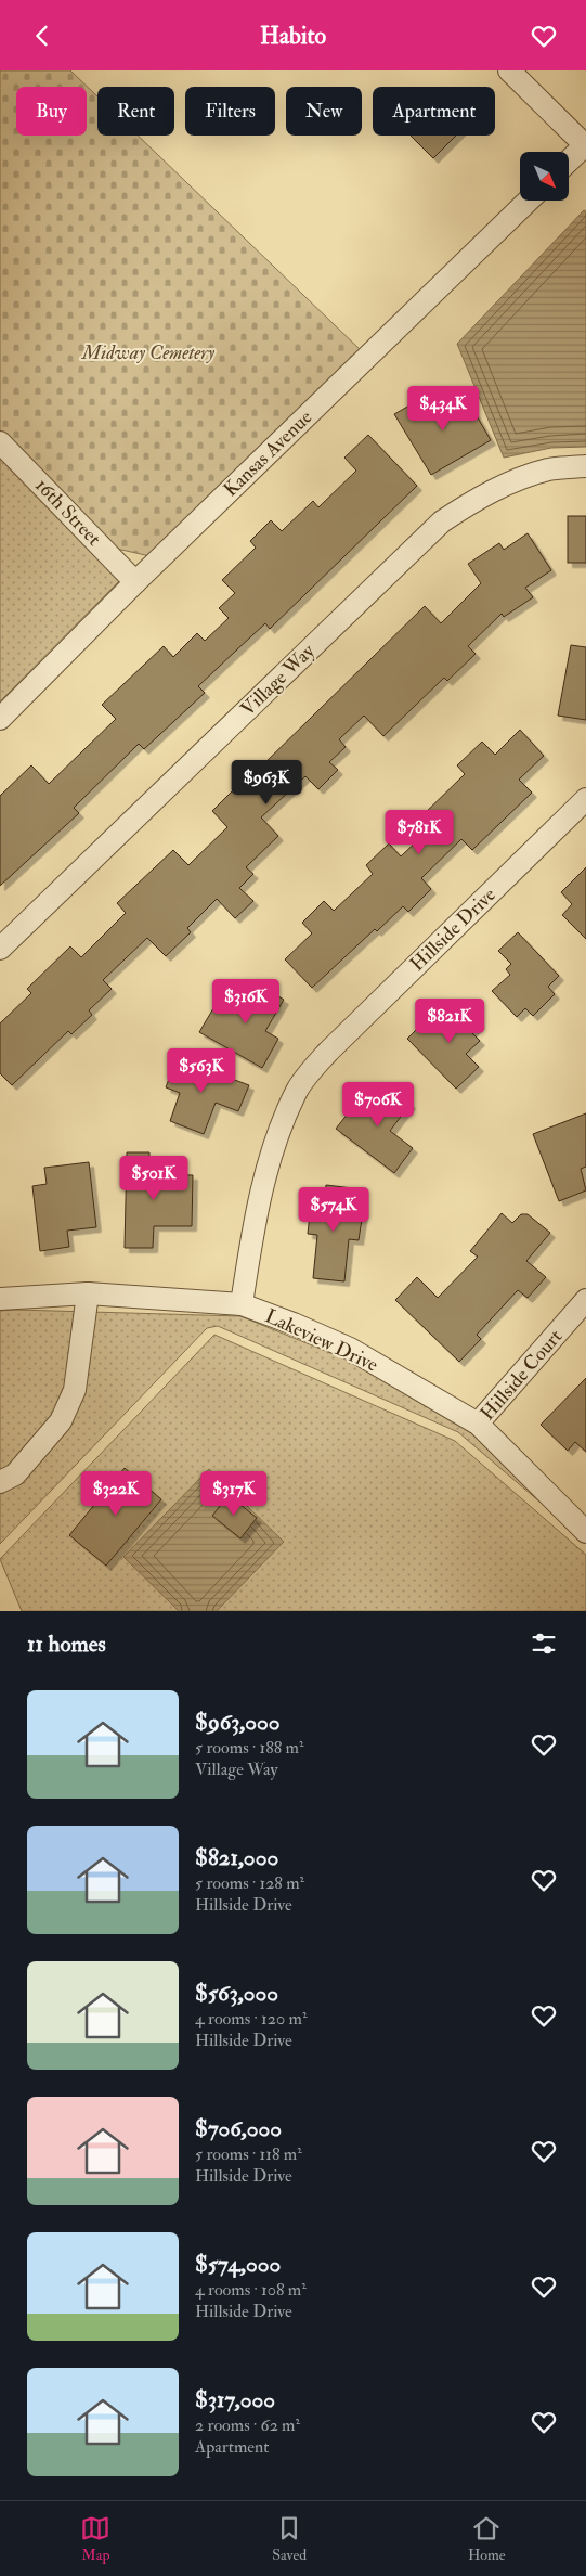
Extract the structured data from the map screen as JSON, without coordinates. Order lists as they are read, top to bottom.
{
  "streets": {
    "street": [
      "Kansas Avenue",
      "16th Street",
      "Village Way",
      "Hillside Drive",
      "Lakeview Drive",
      "Hillside Court"
    ]
  },
  "crossings": [
    ["Kansas Avenue", "16th Street"],
    ["Hillside Drive", "Lakeview Drive"],
    ["Lakeview Drive", "Hillside Court"]
  ],
  "parks": ["Midway Cemetery"],
  "north": "bottom right",
  "page": {
    "header": "Habito",
    "chip": [
      "Buy",
      "Rent",
      "Filters",
      "New",
      "Apartment"
    ],
    "price": [
      "$434K",
      "$963K",
      "$781K",
      "$316K",
      "$821K",
      "$563K",
      "$706K",
      "$501K",
      "$574K",
      "$322K",
      "$317K"
    ],
    "heading": "11 homes",
    "list": [
      {
        "name": "$963,000",
        "note": "5 rooms · 188 m² · Village Way"
      },
      {
        "name": "$821,000",
        "note": "5 rooms · 128 m² · Hillside Drive"
      },
      {
        "name": "$563,000",
        "note": "4 rooms · 120 m² · Hillside Drive"
      },
      {
        "name": "$706,000",
        "note": "5 rooms · 118 m² · Hillside Drive"
      },
      {
        "name": "$574,000",
        "note": "4 rooms · 108 m² · Hillside Drive"
      },
      {
        "name": "$317,000",
        "note": "2 rooms · 62 m² · Apartment"
      }
    ],
    "tabs": ["Map", "Saved", "Home"]
  }
}
